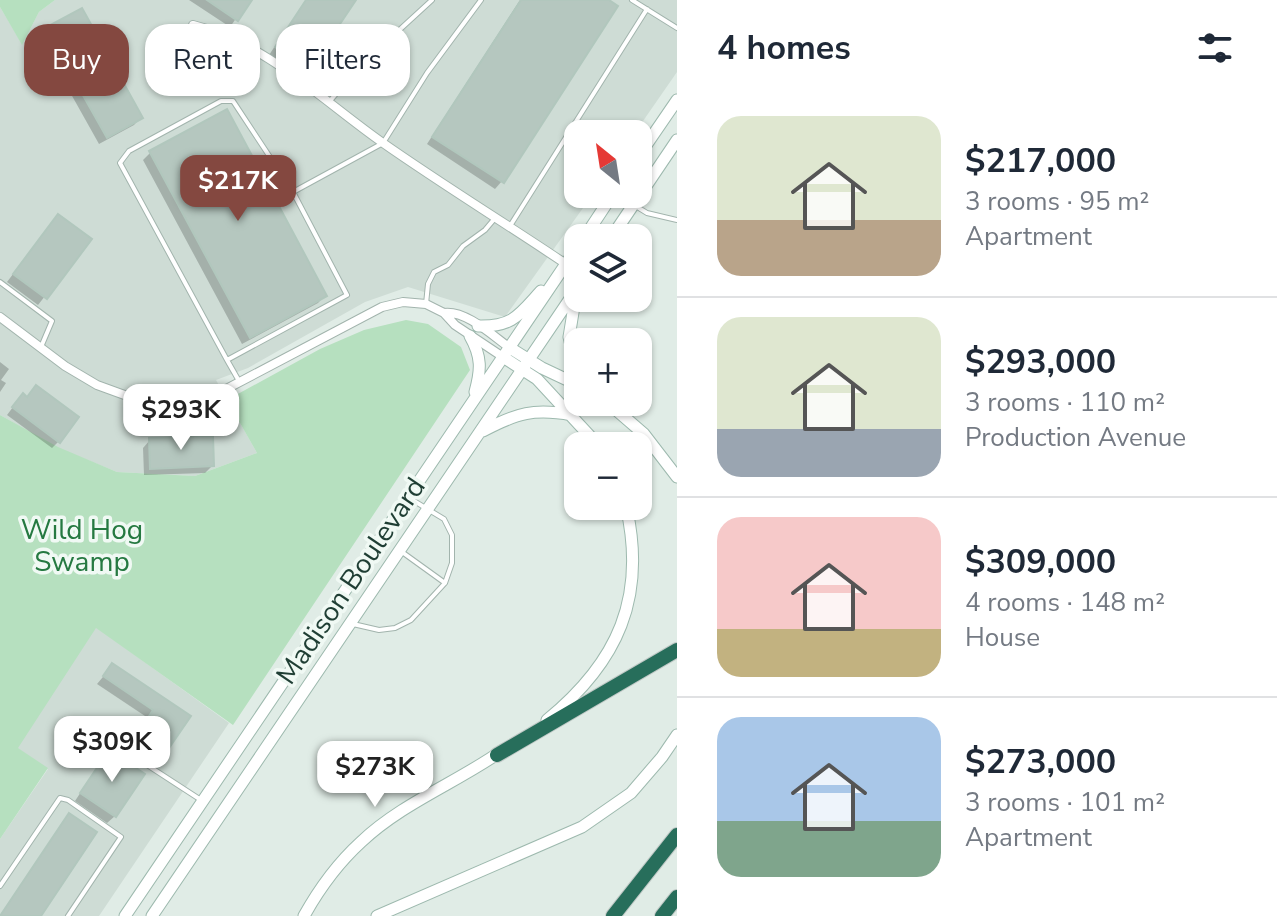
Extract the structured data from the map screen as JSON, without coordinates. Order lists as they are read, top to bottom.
{
  "streets": {
    "main road": ["Madison Boulevard"]
  },
  "parks": ["Wild Hog Swamp"],
  "north": "top left",
  "page": {
    "heading": "4 homes",
    "chip": ["Buy", "Rent", "Filters"],
    "list": [
      {
        "name": "$217,000",
        "note": "3 rooms · 95 m² · Apartment"
      },
      {
        "name": "$293,000",
        "note": "3 rooms · 110 m² · Production Avenue"
      },
      {
        "name": "$309,000",
        "note": "4 rooms · 148 m² · House"
      },
      {
        "name": "$273,000",
        "note": "3 rooms · 101 m² · Apartment"
      }
    ],
    "map_buttons": ["+", "−"],
    "price": [
      "$217K",
      "$293K",
      "$309K",
      "$273K"
    ]
  }
}
